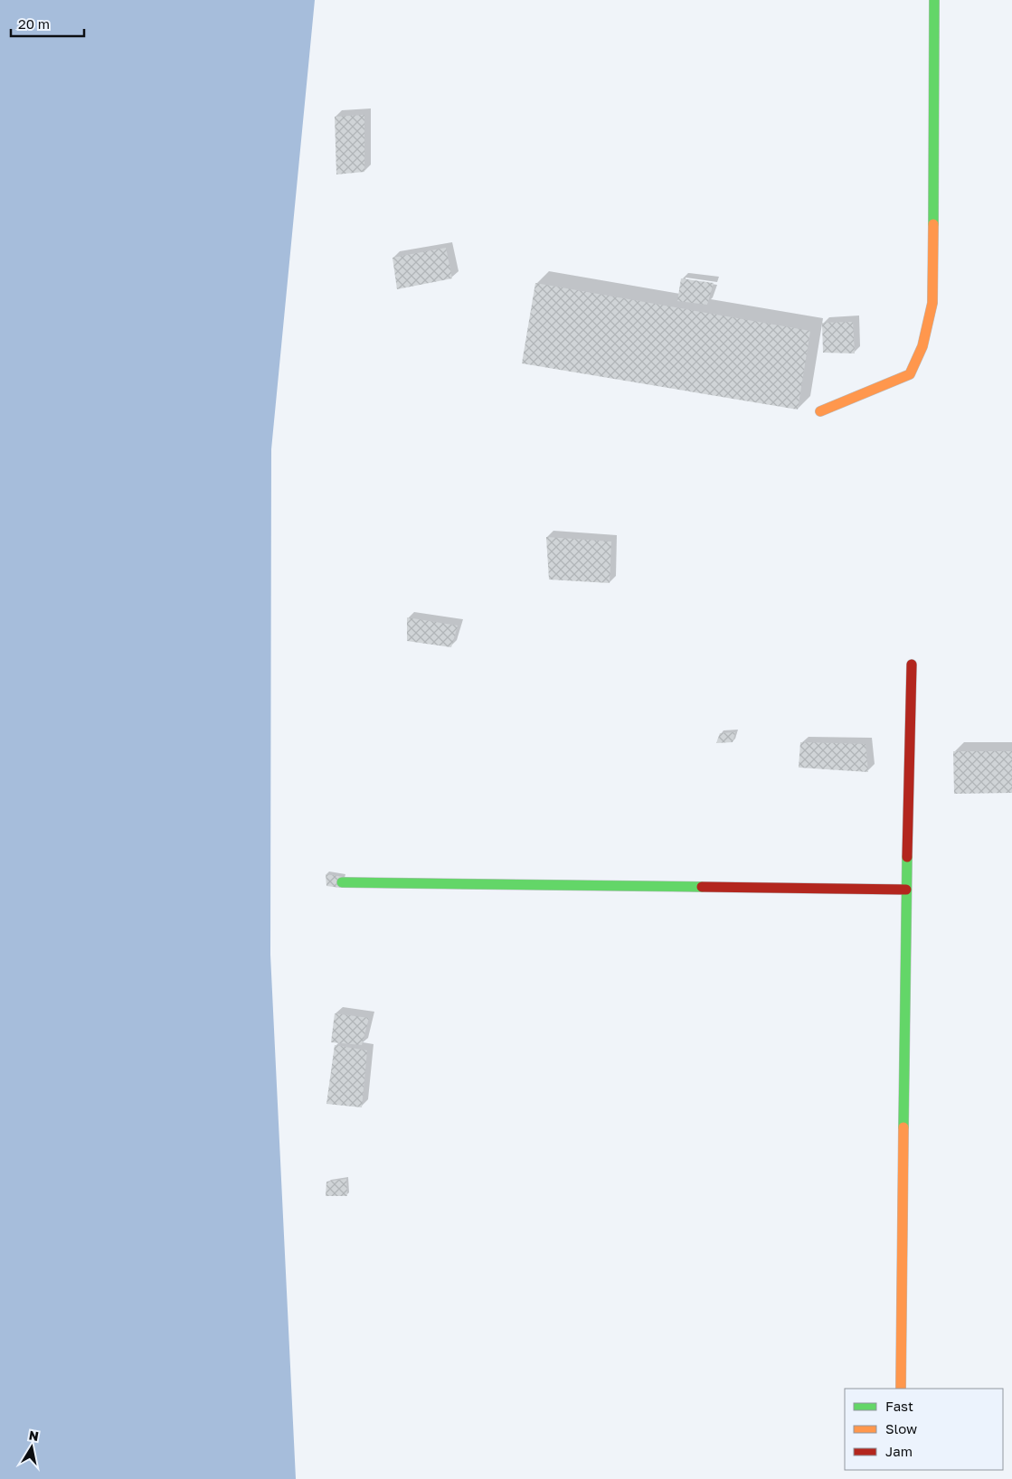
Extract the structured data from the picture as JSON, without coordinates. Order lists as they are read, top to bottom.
{
  "legend": ["Fast", "Slow", "Jam"],
  "scale_bar": "20 m",
  "north": "top"
}
